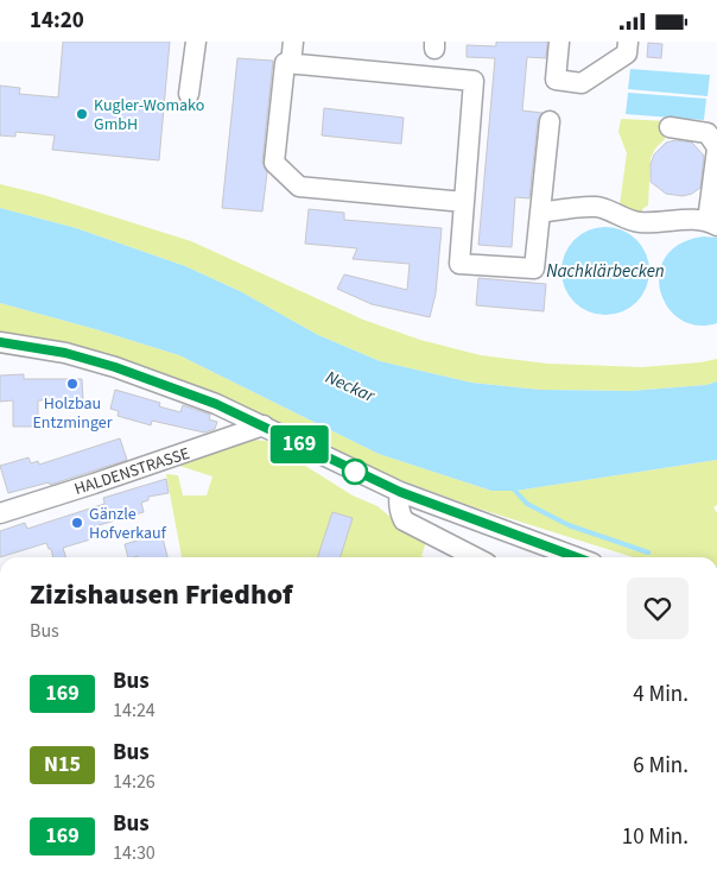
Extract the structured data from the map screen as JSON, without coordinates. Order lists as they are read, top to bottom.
{
  "streets": {
    "street": ["HALDENSTRASSE"]
  },
  "water": ["Nachklärbecken", "Neckar"],
  "places": ["Kugler-Womako GmbH", "Holzbau Entzminger", "Gänzle Hofverkauf"],
  "lines": ["bus line 169"],
  "page": {
    "status": "14:20",
    "on_map": "169",
    "heading": ["Zizishausen Friedhof", "Bus"],
    "list": [
      {
        "mark": "169",
        "name": "Bus",
        "note": "14:24",
        "value": "4 Min."
      },
      {
        "mark": "N15",
        "name": "Bus",
        "note": "14:26",
        "value": "6 Min."
      },
      {
        "mark": "169",
        "name": "Bus",
        "note": "14:30",
        "value": "10 Min."
      }
    ]
  }
}
